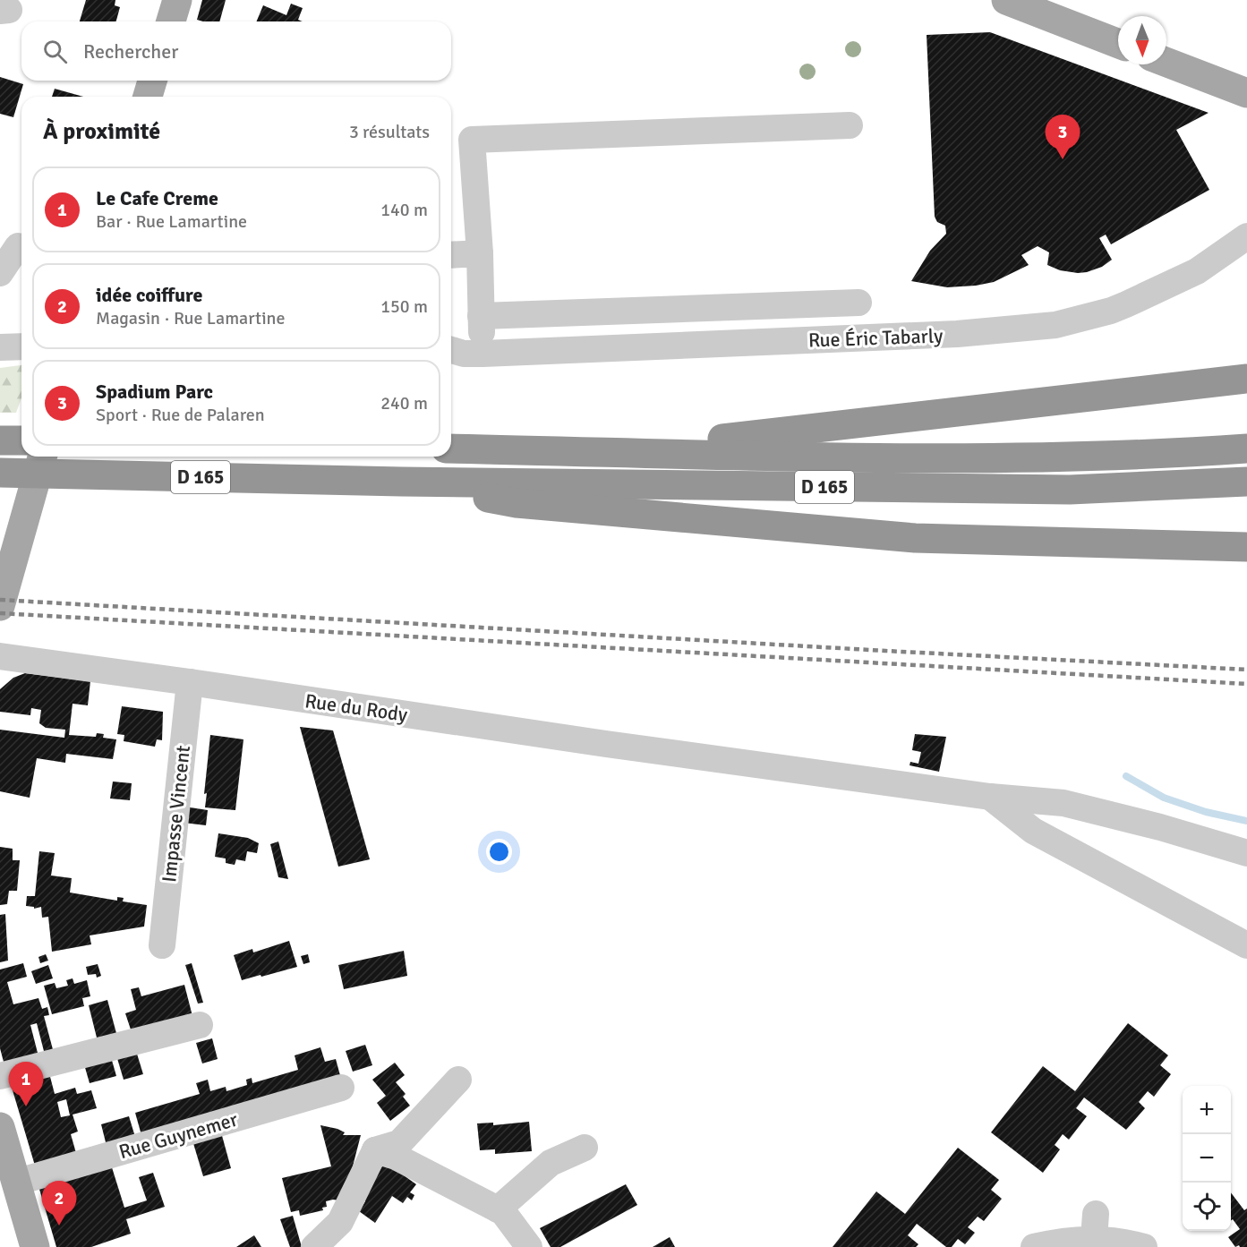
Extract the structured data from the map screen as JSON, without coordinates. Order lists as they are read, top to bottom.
{
  "streets": {
    "highway": ["D 165"],
    "street": [
      "Rue Éric Tabarly",
      "Rue du Rody",
      "Impasse Vincent",
      "Rue Guynemer"
    ]
  },
  "crossings": [
    ["Rue du Rody", "Impasse Vincent"]
  ],
  "north": "bottom",
  "page": {
    "search": "Rechercher",
    "heading": ["À proximité", "3 résultats"],
    "pins": ["3", "1", "2"],
    "list": [
      {
        "mark": "1",
        "name": "Le Cafe Creme",
        "note": "Bar · Rue Lamartine",
        "value": "140 m"
      },
      {
        "mark": "2",
        "name": "idée coiffure",
        "note": "Magasin · Rue Lamartine",
        "value": "150 m"
      },
      {
        "mark": "3",
        "name": "Spadium Parc",
        "note": "Sport · Rue de Palaren",
        "value": "240 m"
      }
    ],
    "map_buttons": ["+", "−"]
  }
}
